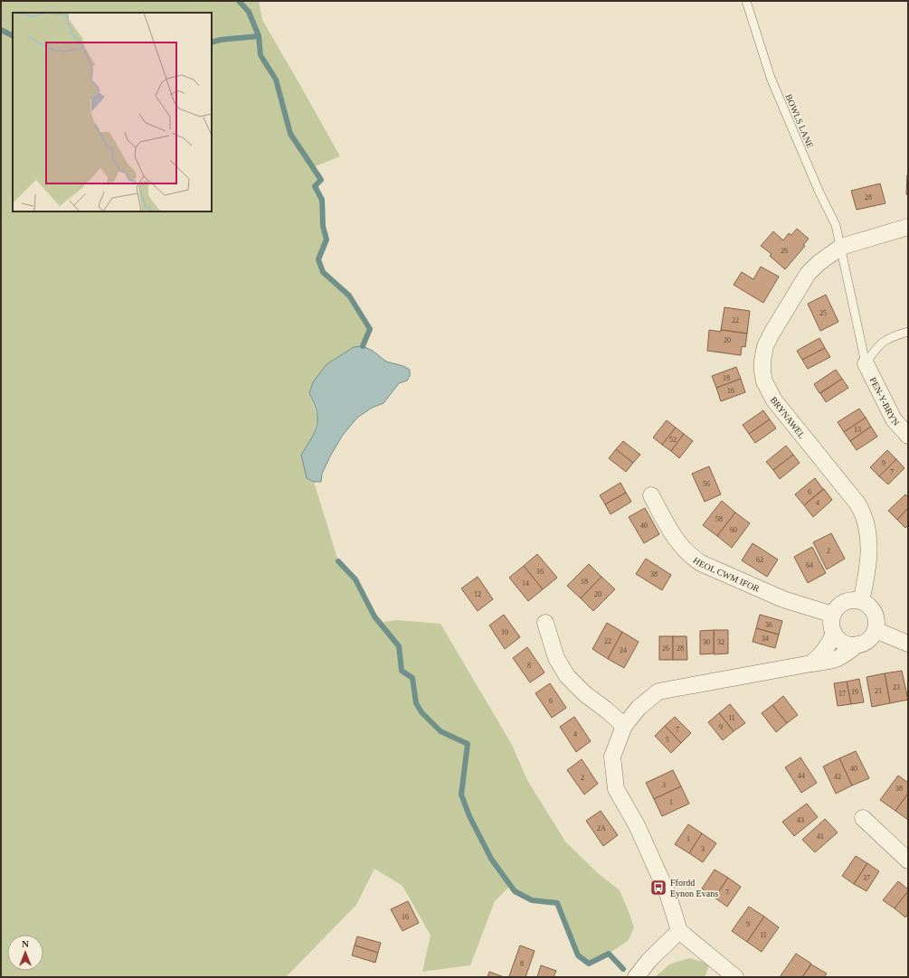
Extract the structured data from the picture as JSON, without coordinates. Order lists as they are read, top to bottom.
{
  "streets": {
    "street": ["PEN-Y-BRYN", "BRYNAWEL", "HEOL CWM IFOR"],
    "lane": ["BOWLS LANE"]
  },
  "crossings": [
    ["BOWLS LANE", "PEN-Y-BRYN"],
    ["BOWLS LANE", "BRYNAWEL"],
    ["BRYNAWEL", "HEOL CWM IFOR"]
  ],
  "places": {
    "bus stop": ["Ffordd Eynon Evans"]
  },
  "house_numbers": [
    "28",
    "26",
    "25",
    "22",
    "20",
    "18",
    "16",
    "13",
    "52",
    "9",
    "7",
    "56",
    "6",
    "4",
    "58",
    "40",
    "60",
    "2",
    "62",
    "64",
    "16",
    "38",
    "18",
    "14",
    "12",
    "20",
    "36",
    "10",
    "34",
    "22",
    "30",
    "32",
    "26",
    "28",
    "24",
    "8",
    "23",
    "21",
    "19",
    "17",
    "6",
    "11",
    "9",
    "7",
    "4",
    "5",
    "40",
    "44",
    "42",
    "2",
    "3",
    "38",
    "1",
    "43",
    "2A",
    "41",
    "1",
    "3",
    "37",
    "7",
    "16",
    "9",
    "11",
    "8"
  ],
  "north": "top"
}
